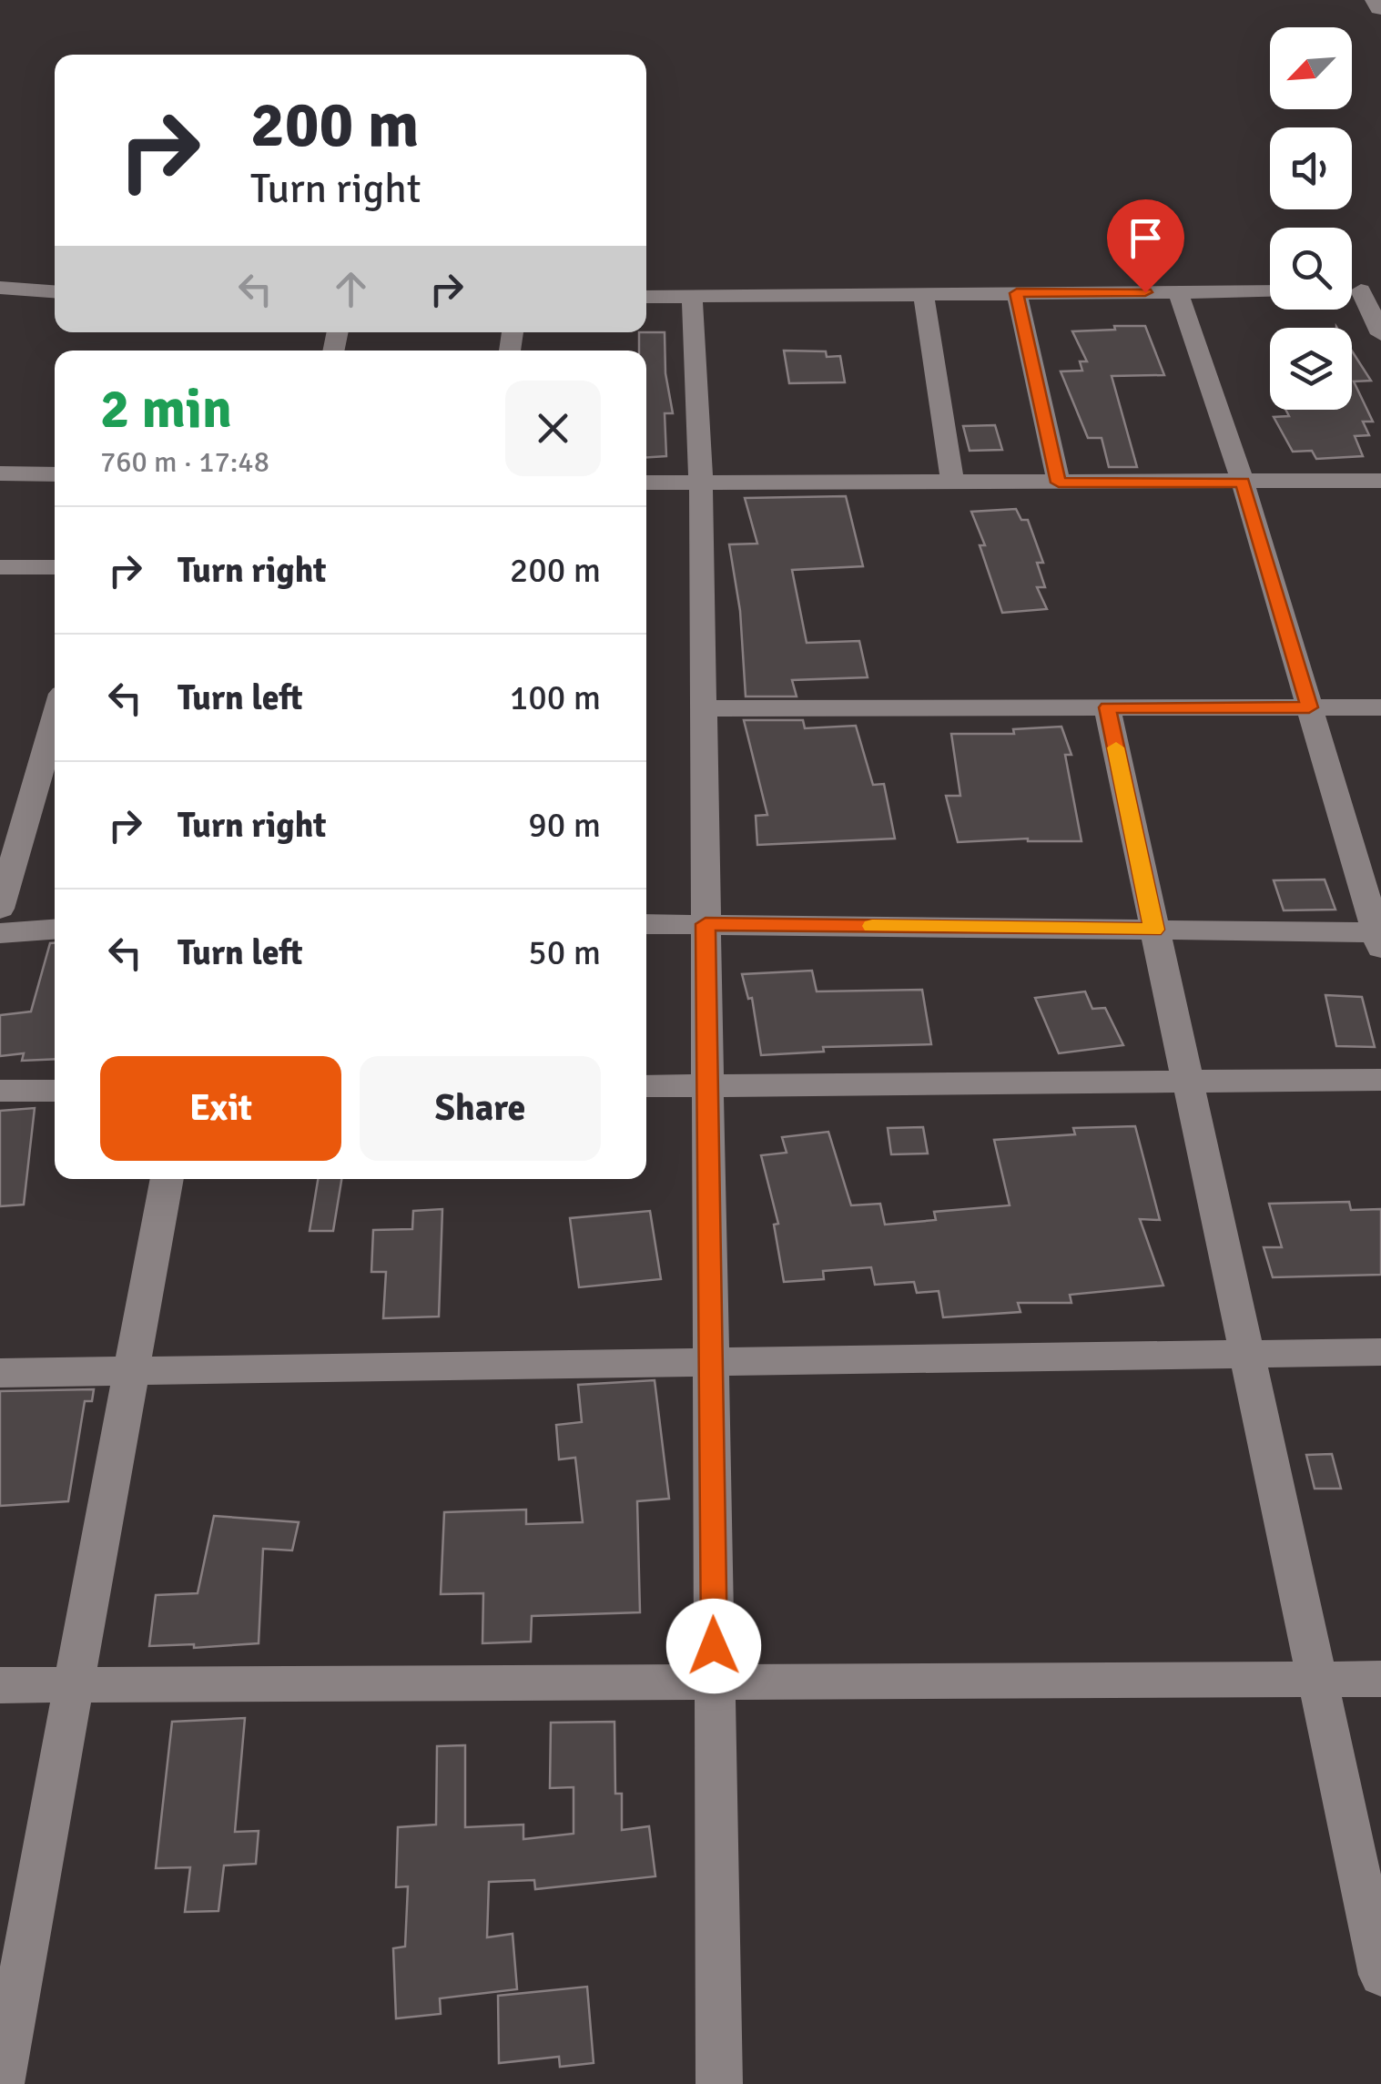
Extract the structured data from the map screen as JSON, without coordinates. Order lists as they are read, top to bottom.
{
  "north": "bottom left",
  "page": {
    "turn": ["200 m", "Turn right"],
    "heading": ["2 min", "760 m · 17:48"],
    "list": [
      {
        "name": "Turn right",
        "value": "200 m"
      },
      {
        "name": "Turn left",
        "value": "100 m"
      },
      {
        "name": "Turn right",
        "value": "90 m"
      },
      {
        "name": "Turn left",
        "value": "50 m"
      }
    ],
    "buttons": ["Exit", "Share"]
  }
}
